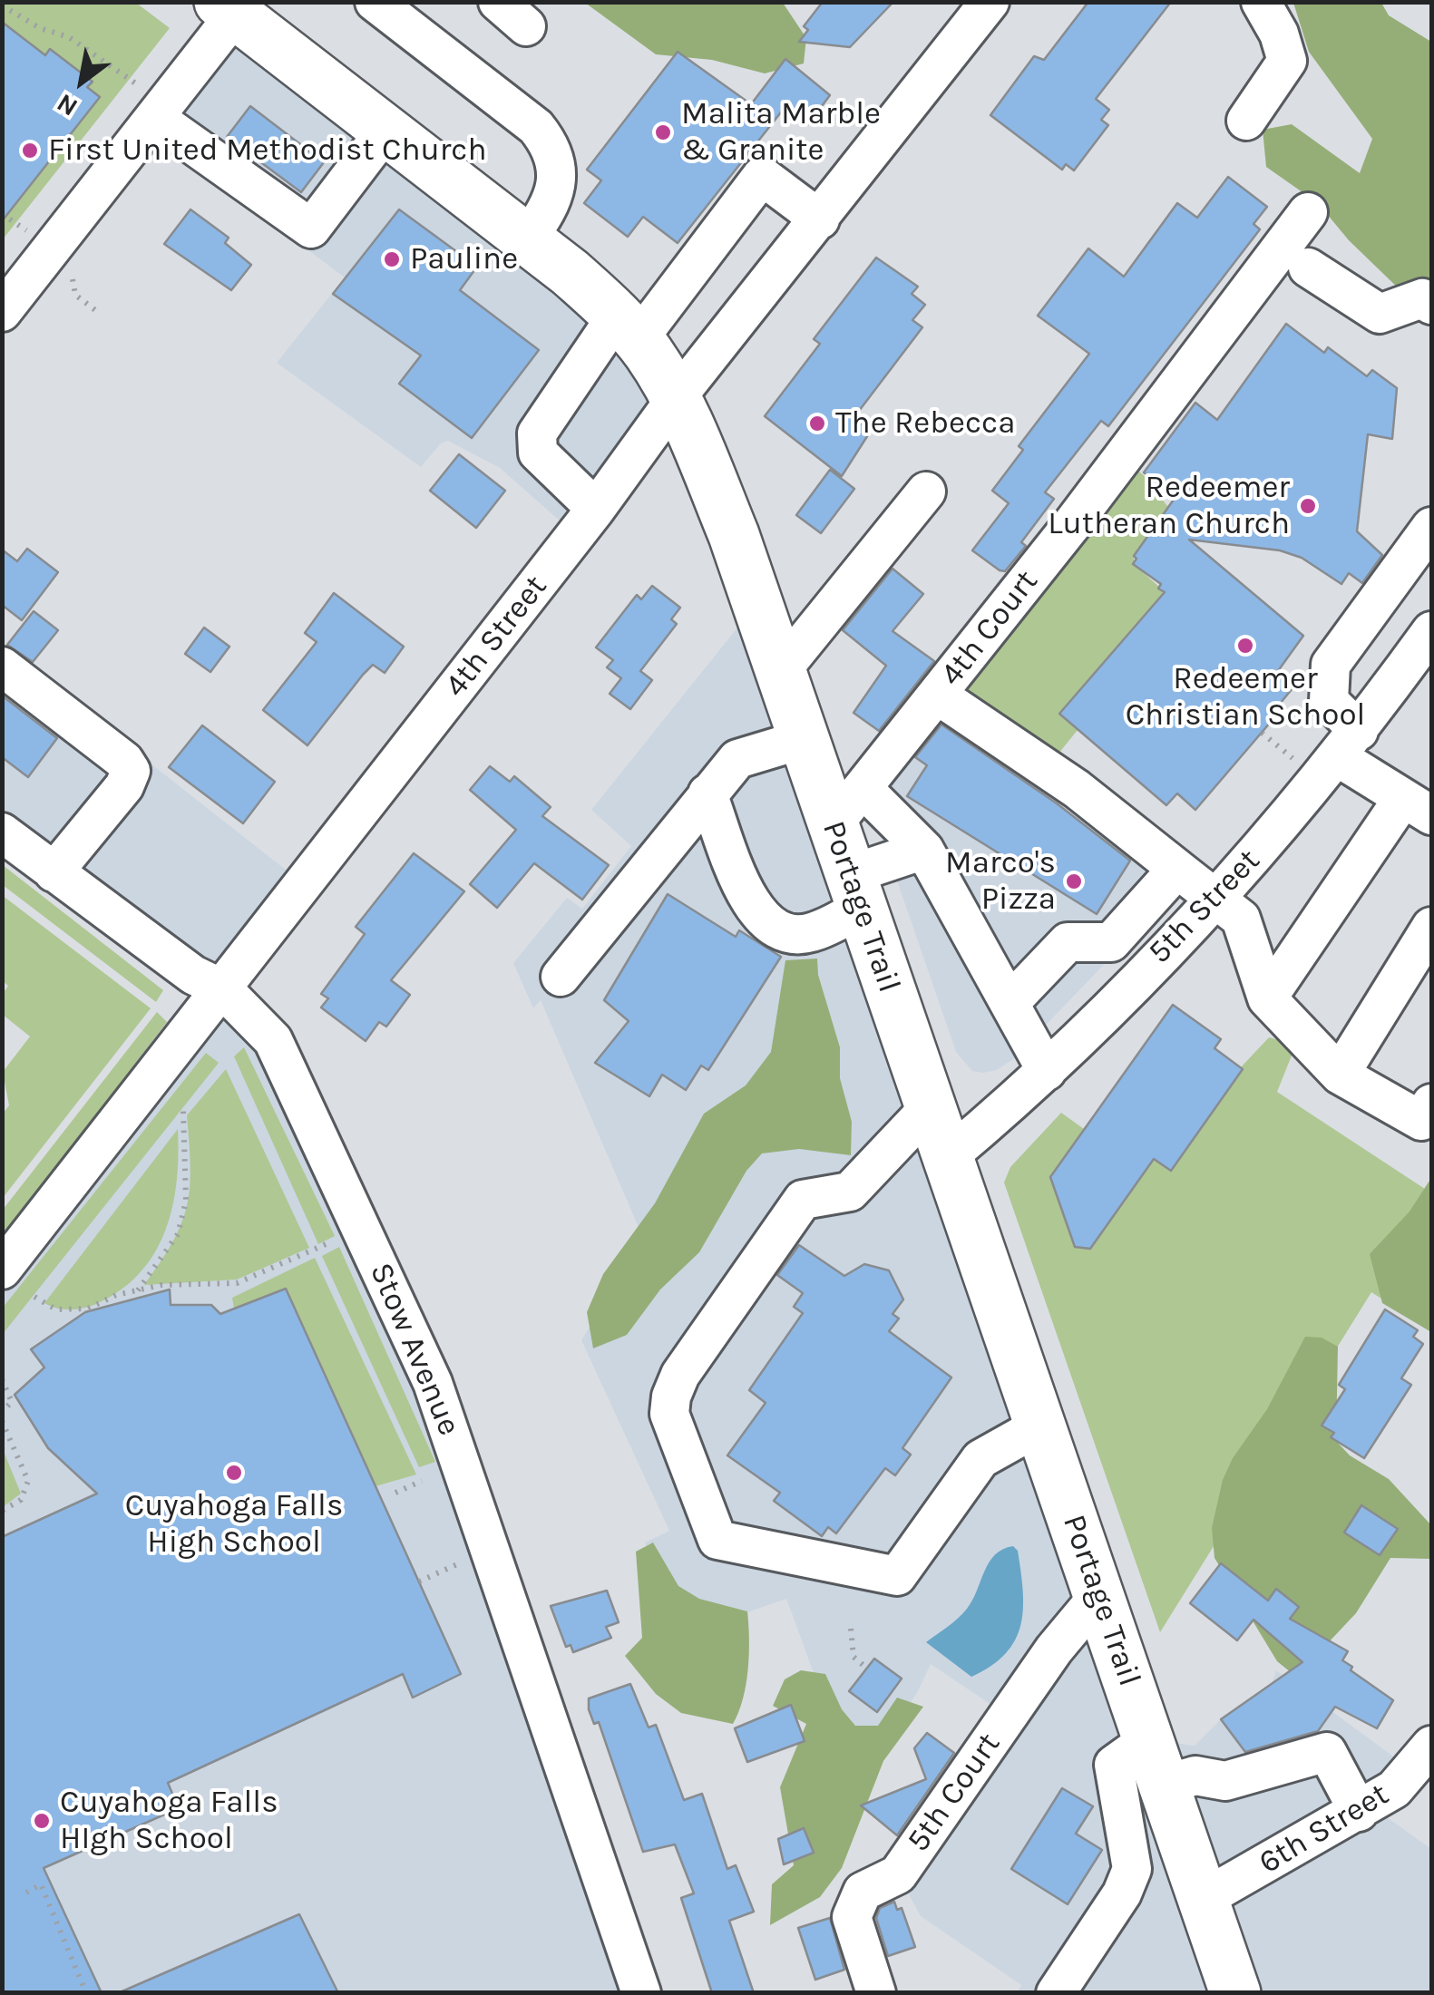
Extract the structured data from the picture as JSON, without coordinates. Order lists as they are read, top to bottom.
{
  "streets": {
    "main road": ["Portage Trail"],
    "street": [
      "4th Court",
      "4th Street",
      "5th Street",
      "Stow Avenue",
      "5th Court",
      "6th Street"
    ]
  },
  "crossings": [
    ["4th Court", "Portage Trail"],
    ["4th Street", "Portage Trail"],
    ["4th Street", "Stow Avenue"],
    ["Portage Trail", "5th Street"],
    ["Portage Trail", "5th Court"],
    ["Portage Trail", "6th Street"]
  ],
  "places": [
    "Malita Marble & Granite",
    "First United Methodist Church",
    "Pauline",
    "The Rebecca",
    "Redeemer Lutheran Church",
    "Redeemer Christian School",
    "Marco's Pizza",
    "Cuyahoga Falls High School",
    "Cuyahoga Falls HIgh School"
  ],
  "north": "bottom left"
}
